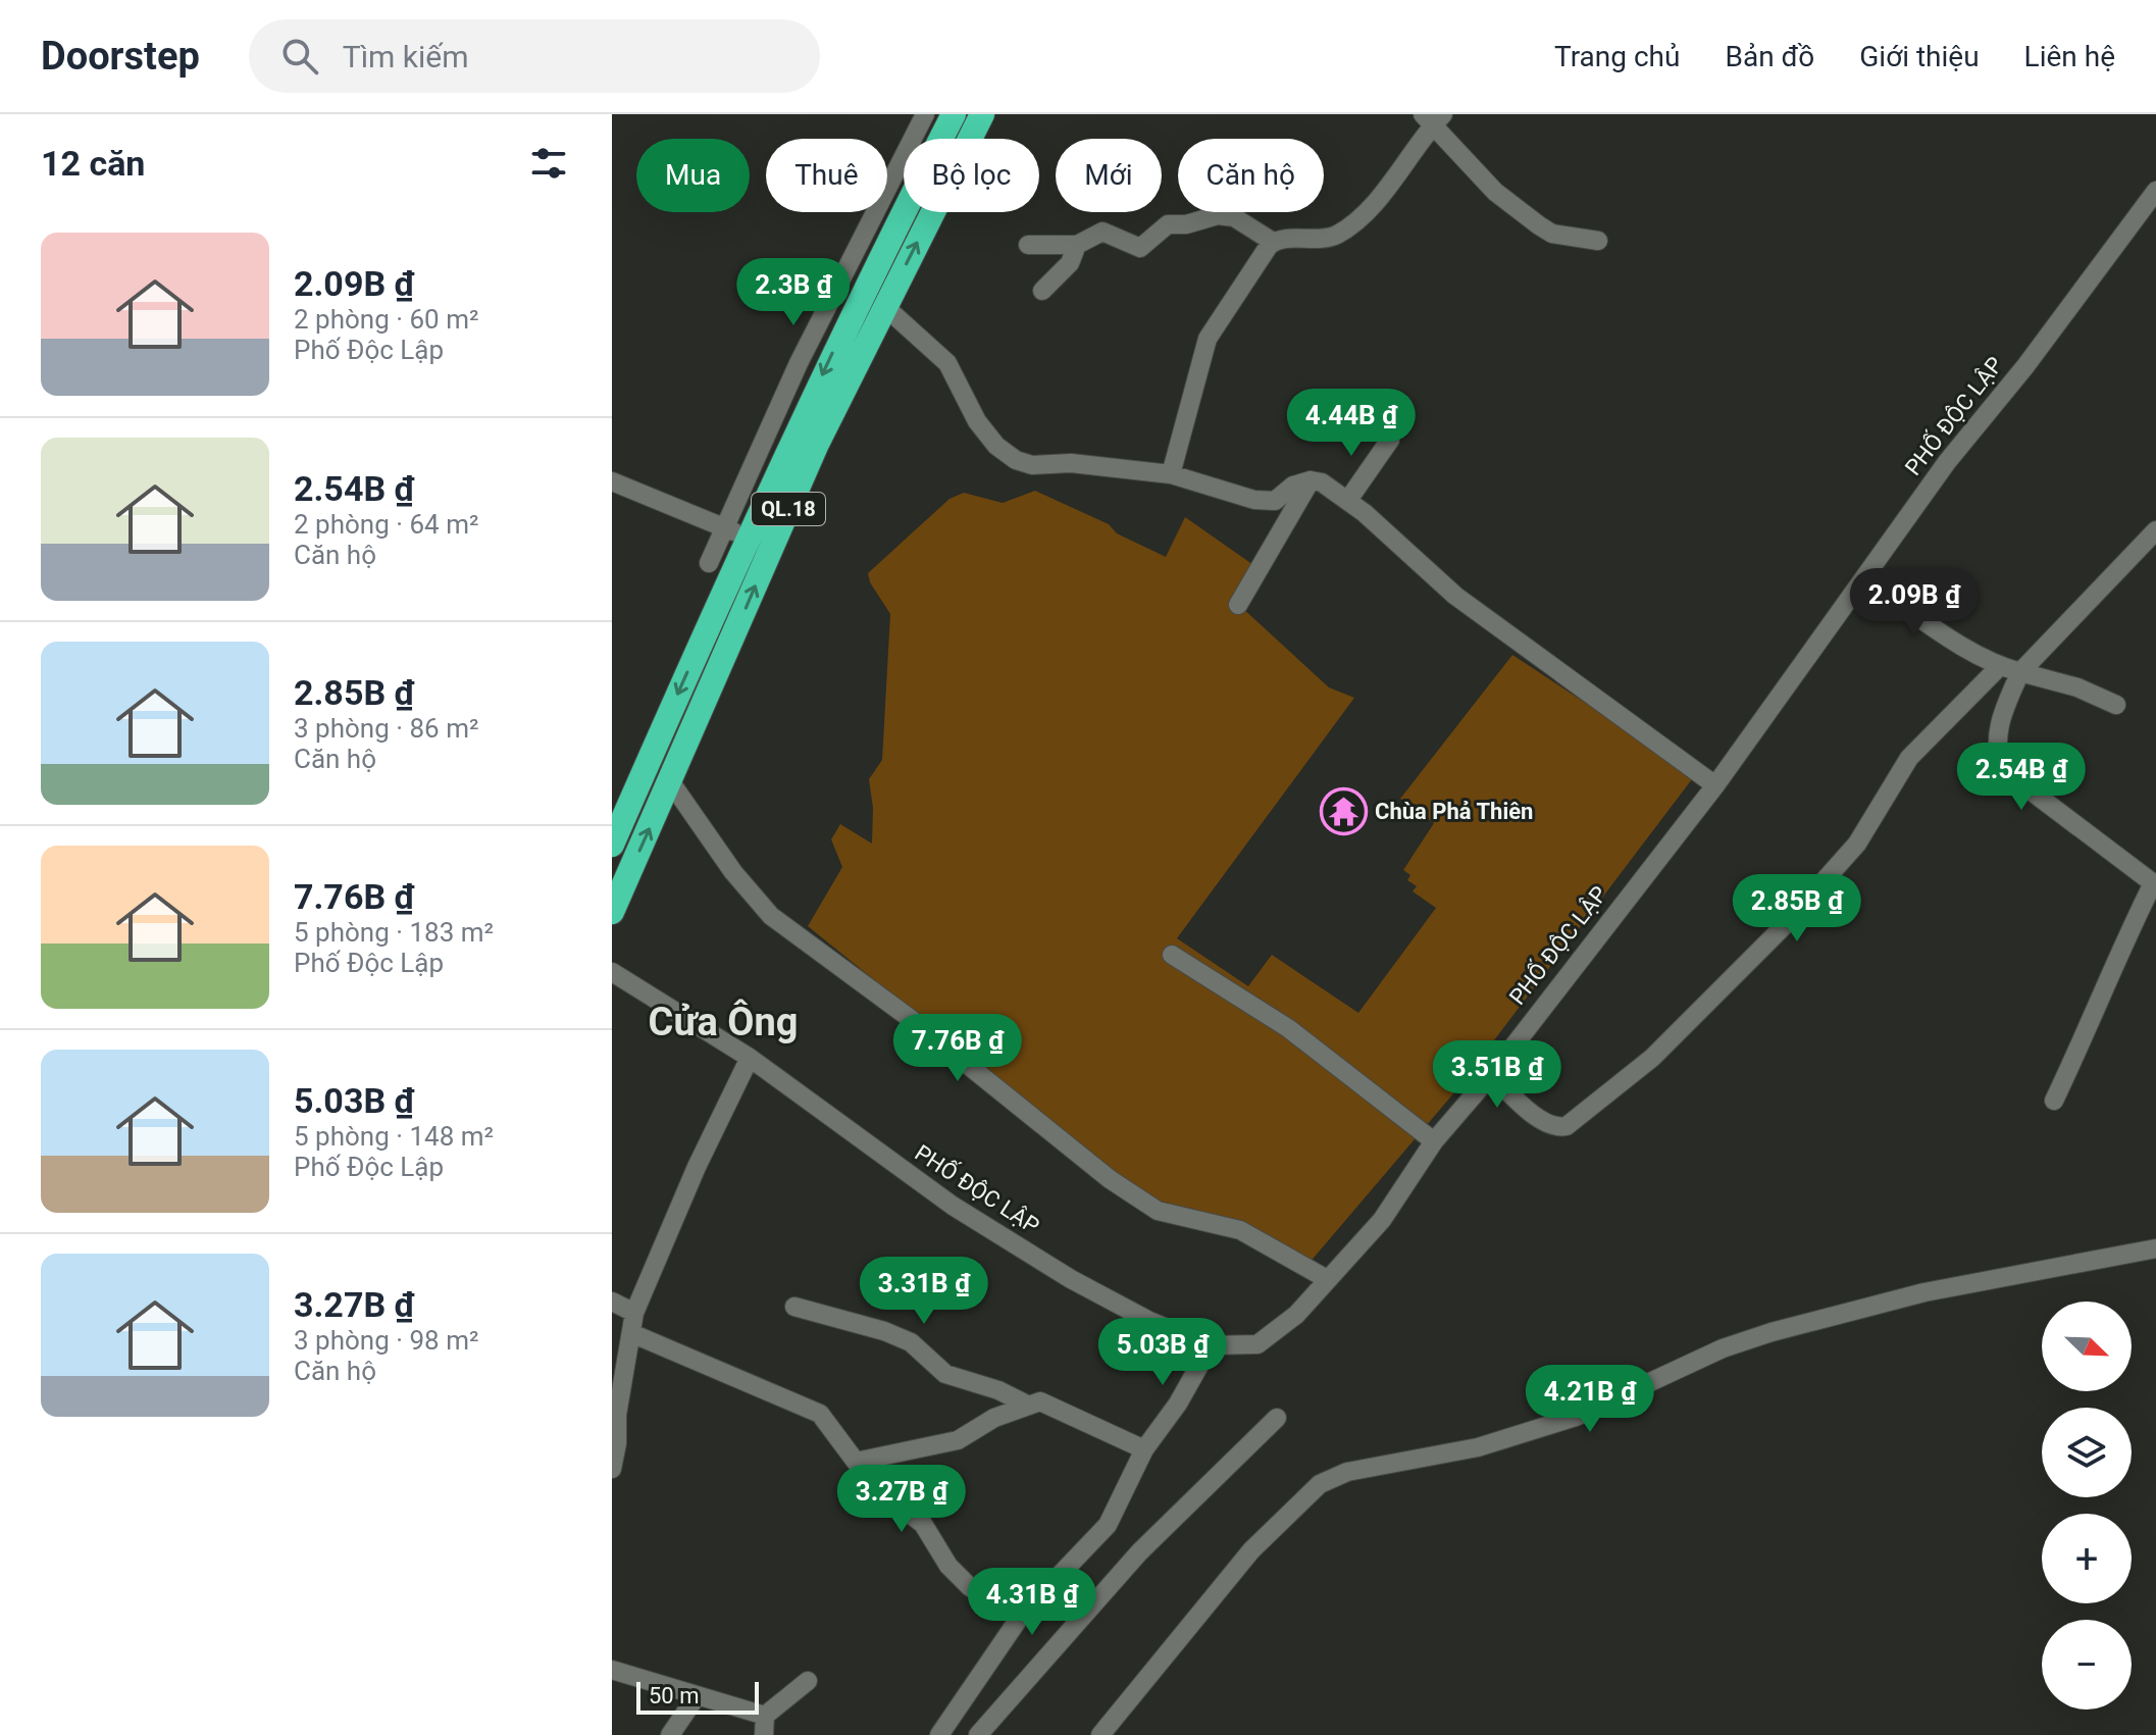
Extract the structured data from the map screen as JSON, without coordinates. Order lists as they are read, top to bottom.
{
  "streets": {
    "highway": ["QL.18"],
    "street": ["PHỐ ĐỘC LẬP"]
  },
  "districts": ["Cửa Ông"],
  "places": {
    "temple": ["Chùa Phả Thiên"]
  },
  "scale_bar": "50 m",
  "north": "bottom right",
  "page": {
    "header": "Doorstep",
    "search": "Tìm kiếm",
    "nav": [
      "Trang chủ",
      "Bản đồ",
      "Giới thiệu",
      "Liên hệ"
    ],
    "heading": "12 căn",
    "chip": [
      "Mua",
      "Thuê",
      "Bộ lọc",
      "Mới",
      "Căn hộ"
    ],
    "list": [
      {
        "name": "2.09B ₫",
        "note": "2 phòng · 60 m² · Phố Độc Lập"
      },
      {
        "name": "2.54B ₫",
        "note": "2 phòng · 64 m² · Căn hộ"
      },
      {
        "name": "2.85B ₫",
        "note": "3 phòng · 86 m² · Căn hộ"
      },
      {
        "name": "7.76B ₫",
        "note": "5 phòng · 183 m² · Phố Độc Lập"
      },
      {
        "name": "5.03B ₫",
        "note": "5 phòng · 148 m² · Phố Độc Lập"
      },
      {
        "name": "3.27B ₫",
        "note": "3 phòng · 98 m² · Căn hộ"
      }
    ],
    "price": [
      "2.3B ₫",
      "4.44B ₫",
      "2.09B ₫",
      "2.54B ₫",
      "2.85B ₫",
      "7.76B ₫",
      "3.51B ₫",
      "3.31B ₫",
      "5.03B ₫",
      "4.21B ₫",
      "3.27B ₫",
      "4.31B ₫"
    ],
    "map_buttons": ["+", "−"],
    "scale": "50 m"
  }
}
